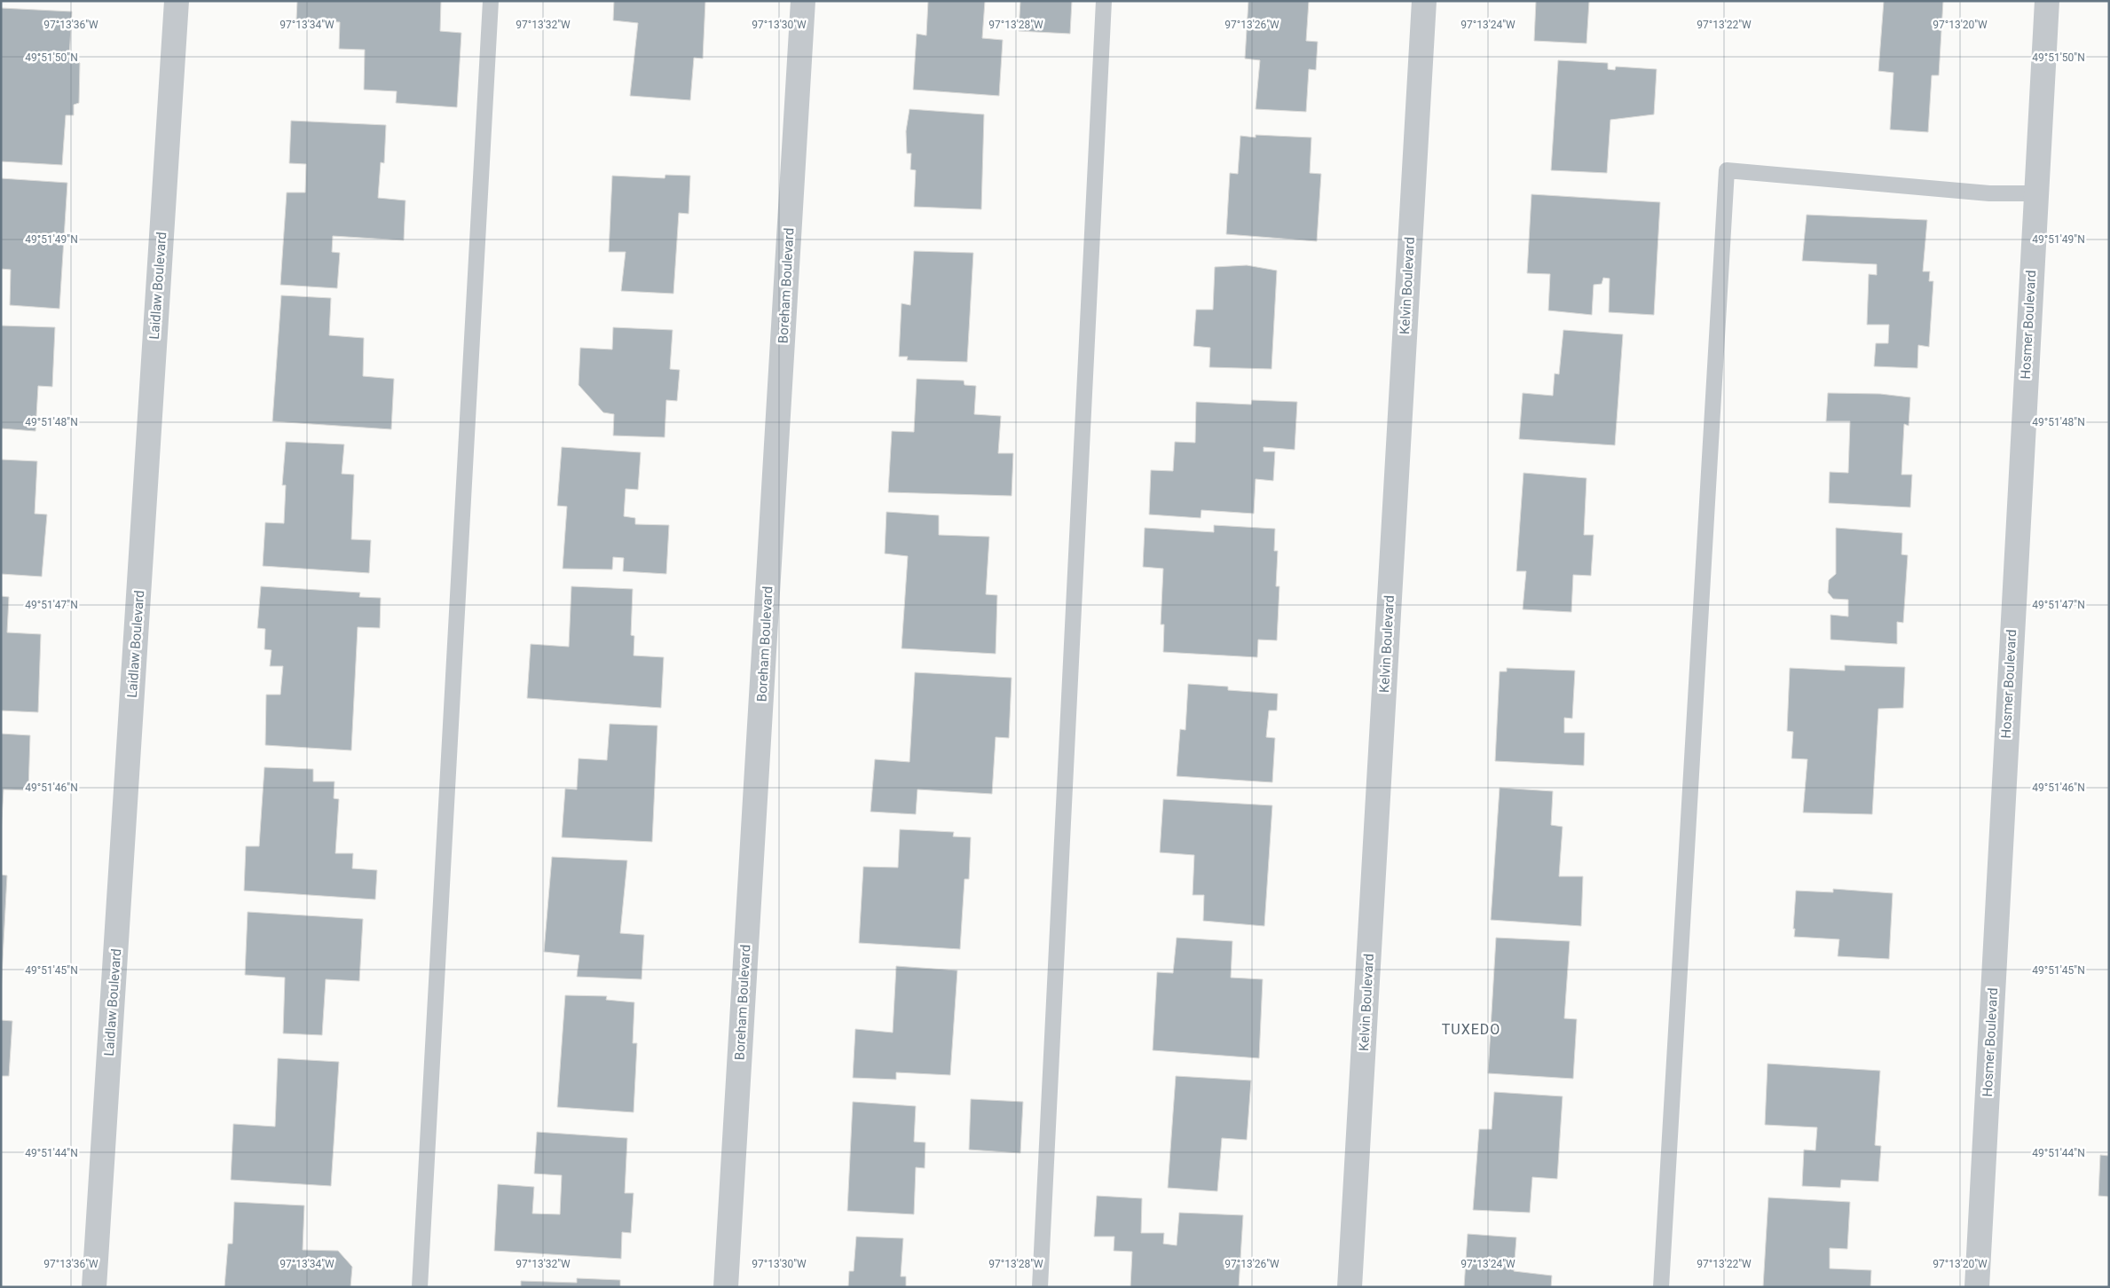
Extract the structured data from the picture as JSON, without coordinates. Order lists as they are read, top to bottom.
{
  "streets": {
    "street": [
      "Laidlaw Boulevard",
      "Boreham Boulevard",
      "Kelvin Boulevard",
      "Hosmer Boulevard"
    ]
  },
  "districts": ["TUXEDO"],
  "coordinates": [
    "97°13'36\"W",
    "97°13'34\"W",
    "97°13'32\"W",
    "97°13'30\"W",
    "97°13'28\"W",
    "97°13'26\"W",
    "97°13'24\"W",
    "97°13'22\"W",
    "97°13'20\"W",
    "49°51'50\"N",
    "49°51'49\"N",
    "49°51'48\"N",
    "49°51'47\"N",
    "49°51'46\"N",
    "49°51'45\"N",
    "49°51'44\"N"
  ]
}
